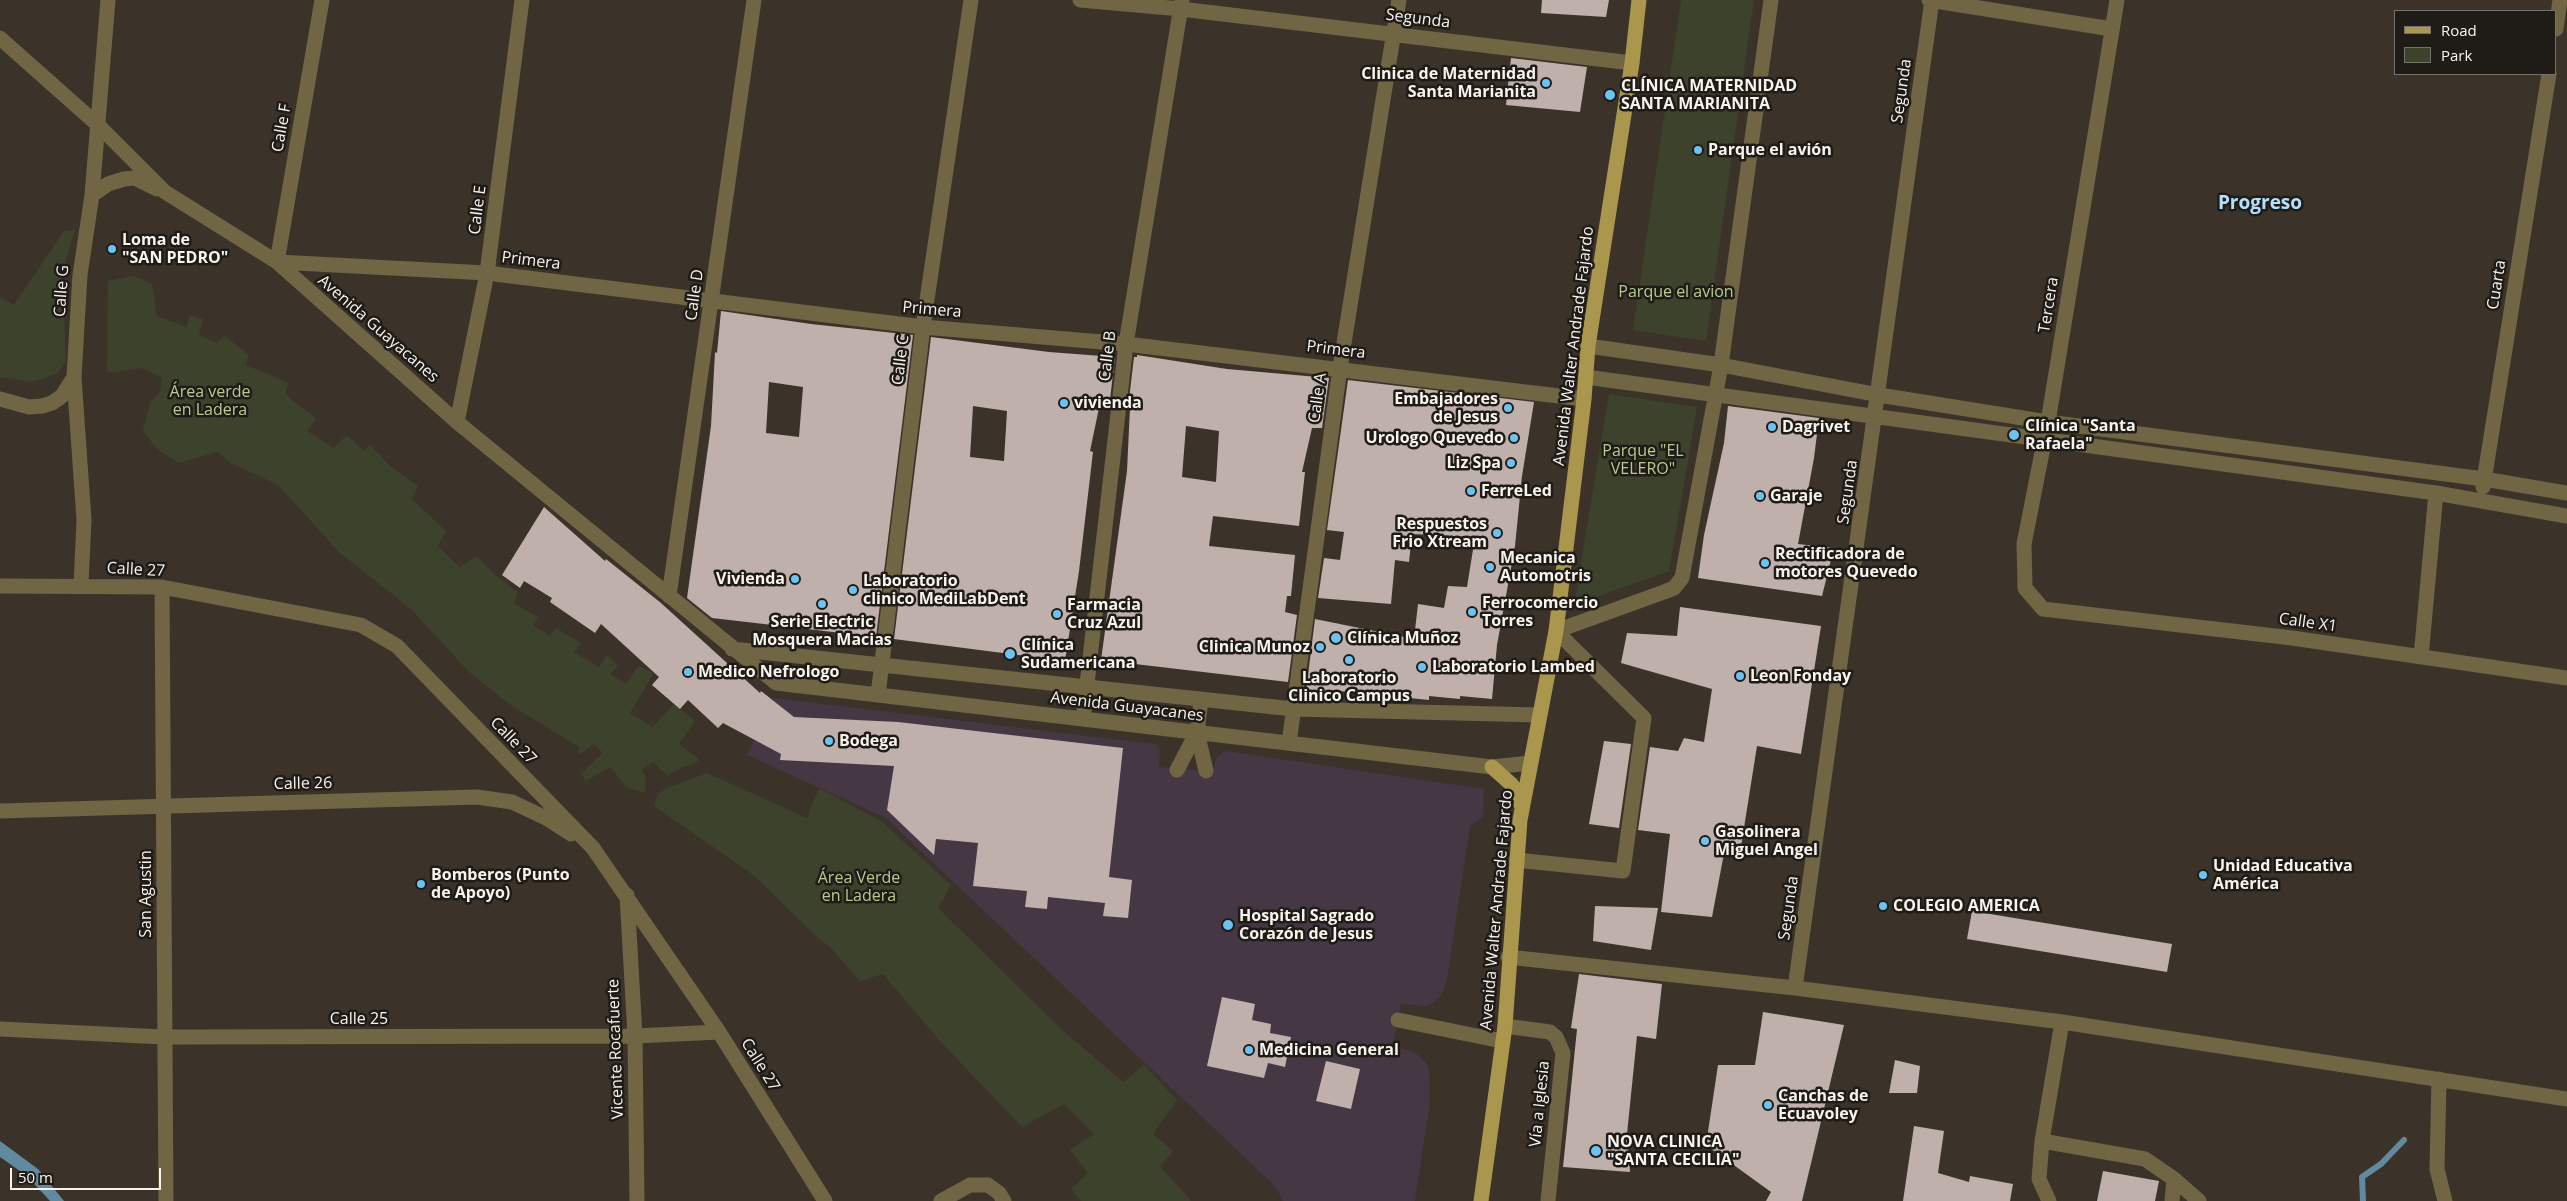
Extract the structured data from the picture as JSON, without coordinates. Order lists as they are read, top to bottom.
{
  "streets": {
    "main road": ["Avenida Walter Andrade Fajardo"],
    "street": [
      "Segunda",
      "Calle F",
      "Calle E",
      "Primera",
      "Cuarta",
      "Calle G",
      "Calle D",
      "Tercera",
      "Avenida Guayacanes",
      "Calle B",
      "Calle C",
      "Calle A",
      "Calle 27",
      "Calle X1",
      "Calle 26",
      "San Agustin",
      "Calle 25",
      "Vicente Rocafuerte",
      "Vía a Iglesia"
    ]
  },
  "crossings": [
    ["Segunda", "Avenida Walter Andrade Fajardo"],
    ["Segunda", "Calle B"],
    ["Segunda", "Calle A"],
    ["Calle F", "Primera"],
    ["Calle F", "Avenida Guayacanes"],
    ["Calle E", "Primera"],
    ["Calle E", "Avenida Guayacanes"],
    ["Primera", "Calle D"],
    ["Primera", "Avenida Guayacanes"],
    ["Primera", "Avenida Walter Andrade Fajardo"],
    ["Primera", "Calle B"],
    ["Primera", "Calle C"],
    ["Primera", "Calle A"],
    ["Calle G", "Avenida Guayacanes"],
    ["Calle G", "Calle 27"],
    ["Calle D", "Avenida Guayacanes"],
    ["Tercera", "Calle X1"],
    ["Avenida Guayacanes", "Avenida Walter Andrade Fajardo"],
    ["Avenida Guayacanes", "Calle B"],
    ["Avenida Guayacanes", "Calle C"],
    ["Avenida Guayacanes", "Calle A"],
    ["Avenida Walter Andrade Fajardo", "Vía a Iglesia"],
    ["Calle 27", "Calle 26"],
    ["Calle 27", "San Agustin"],
    ["Calle 27", "Calle 25"],
    ["Calle 27", "Vicente Rocafuerte"],
    ["Calle 26", "San Agustin"],
    ["San Agustin", "Calle 25"],
    ["Calle 25", "Vicente Rocafuerte"]
  ],
  "districts": ["Progreso"],
  "parks": [
    "Parque el avion",
    "Área verde en Ladera",
    "Parque \"EL VELERO\"",
    "Área Verde en Ladera"
  ],
  "places": [
    "Clinica de Maternidad Santa Marianita",
    "CLÍNICA MATERNIDAD SANTA MARIANITA",
    "Parque el avión",
    "Loma de \"SAN PEDRO\"",
    "vivienda",
    "Embajadores de Jesus",
    "Dagrivet",
    "Clínica \"Santa Rafaela\"",
    "Urologo Quevedo",
    "Liz Spa",
    "FerreLed",
    "Garaje",
    "Respuestos Frio Xtream",
    "Rectificadora de motores Quevedo",
    "Mecanica Automotris",
    "Vivienda",
    "Laboratorio clinico MediLabDent",
    "Serie Electric Mosquera Macias",
    "Ferrocomercio Torres",
    "Farmacia Cruz Azul",
    "Clínica Muñoz",
    "Clinica Munoz",
    "Clínica Sudamericana",
    "Laboratorio Clinico Campus",
    "Laboratorio Lambed",
    "Medico Nefrologo",
    "Leon Fonday",
    "Bodega",
    "Gasolinera Miguel Angel",
    "Unidad Educativa América",
    "Bomberos (Punto de Apoyo)",
    "COLEGIO AMERICA",
    "Hospital Sagrado Corazón de Jesus",
    "Medicina General",
    "Canchas de Ecuavoley",
    "NOVA CLINICA \"SANTA CECILIA\""
  ],
  "legend": ["Road", "Park"],
  "scale_bar": "50 m"
}
